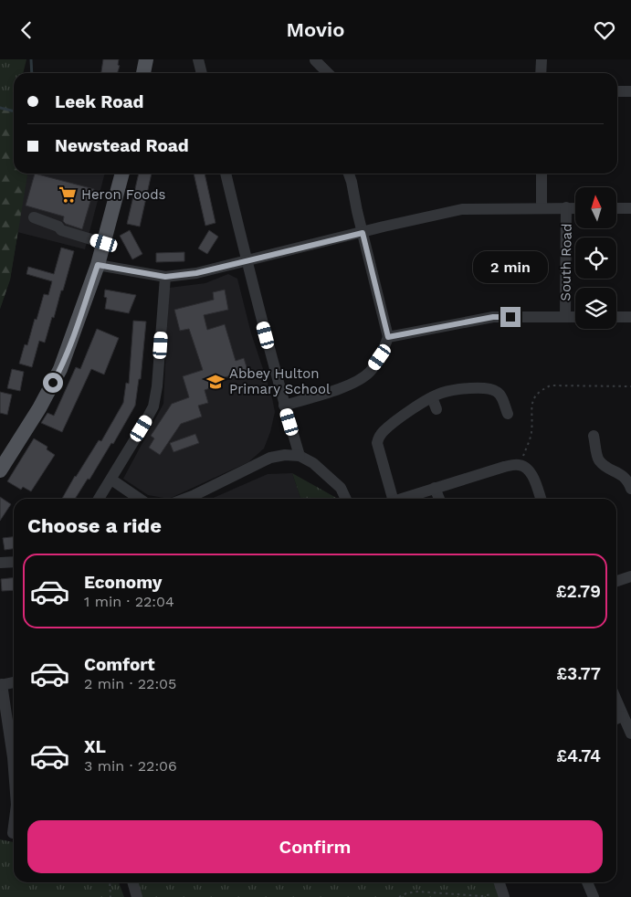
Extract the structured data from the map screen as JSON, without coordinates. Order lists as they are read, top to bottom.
{
  "streets": {
    "street": ["South Road"]
  },
  "places": {
    "supermarket": ["Heron Foods"],
    "school or university": ["Abbey Hulton Primary School"]
  },
  "north": "top",
  "page": {
    "header": "Movio",
    "banner": ["Leek Road", "Newstead Road"],
    "bubble": "2 min",
    "heading": "Choose a ride",
    "list": [
      {
        "name": "Economy",
        "note": "1 min · 22:04",
        "value": "£2.79"
      },
      {
        "name": "Comfort",
        "note": "2 min · 22:05",
        "value": "£3.77"
      },
      {
        "name": "XL",
        "note": "3 min · 22:06",
        "value": "£4.74"
      }
    ],
    "buttons": "Confirm"
  }
}
